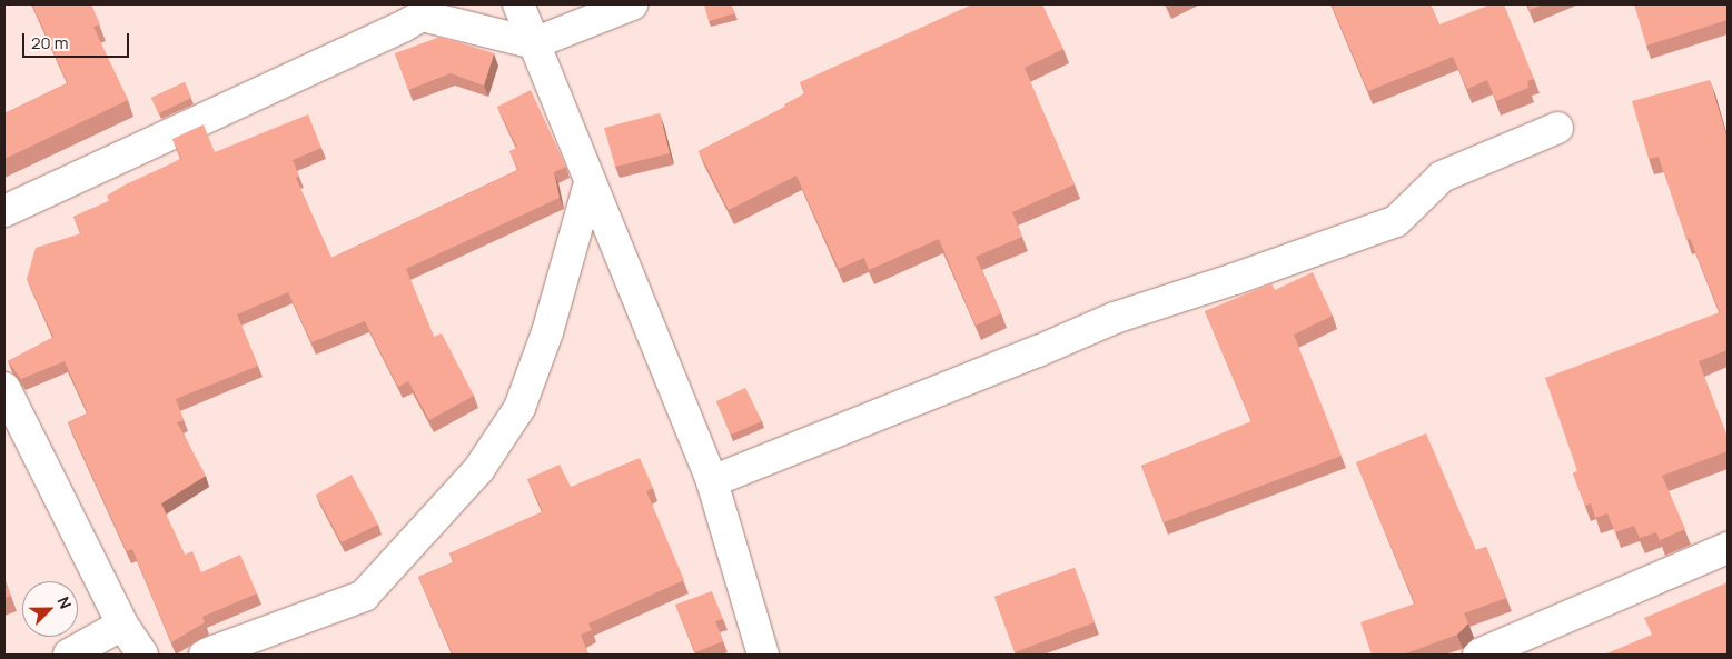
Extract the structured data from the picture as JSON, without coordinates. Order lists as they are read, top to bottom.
{
  "scale_bar": "20 m",
  "north": "top right"
}
